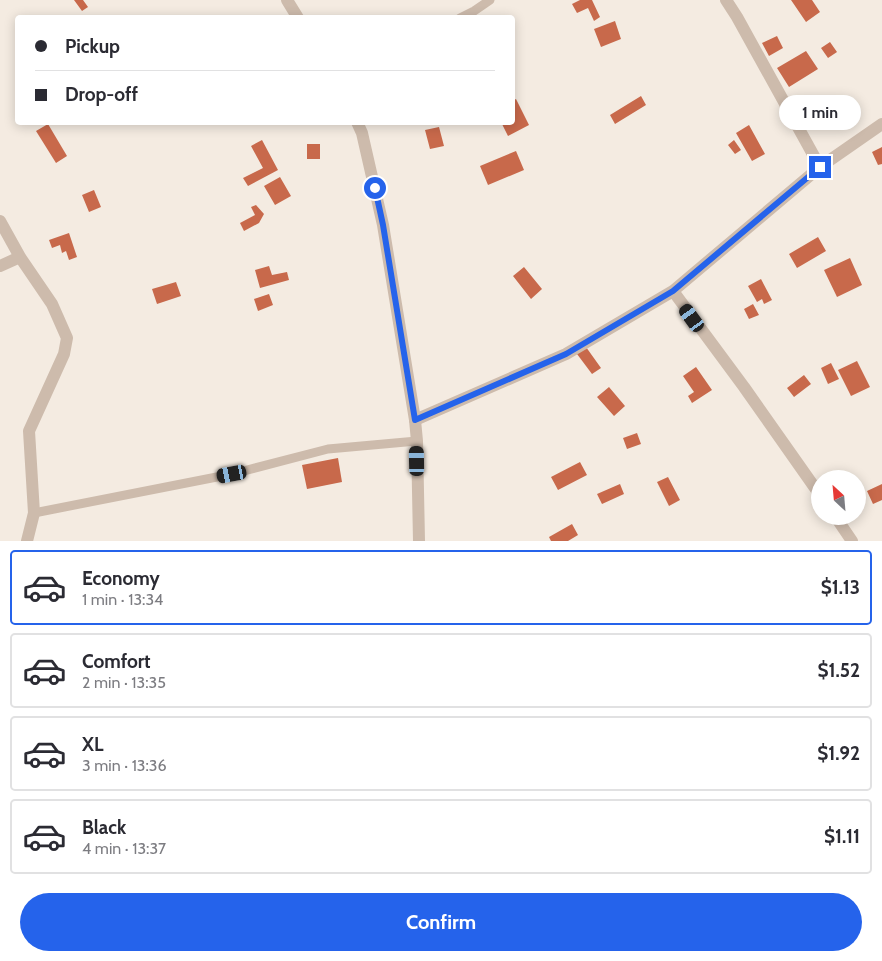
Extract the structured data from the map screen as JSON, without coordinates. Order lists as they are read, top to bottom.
{
  "north": "top left",
  "page": {
    "banner": ["Pickup", "Drop-off"],
    "bubble": "1 min",
    "list": [
      {
        "name": "Economy",
        "note": "1 min · 13:34",
        "value": "$1.13"
      },
      {
        "name": "Comfort",
        "note": "2 min · 13:35",
        "value": "$1.52"
      },
      {
        "name": "XL",
        "note": "3 min · 13:36",
        "value": "$1.92"
      },
      {
        "name": "Black",
        "note": "4 min · 13:37",
        "value": "$1.11"
      }
    ],
    "buttons": "Confirm"
  }
}
